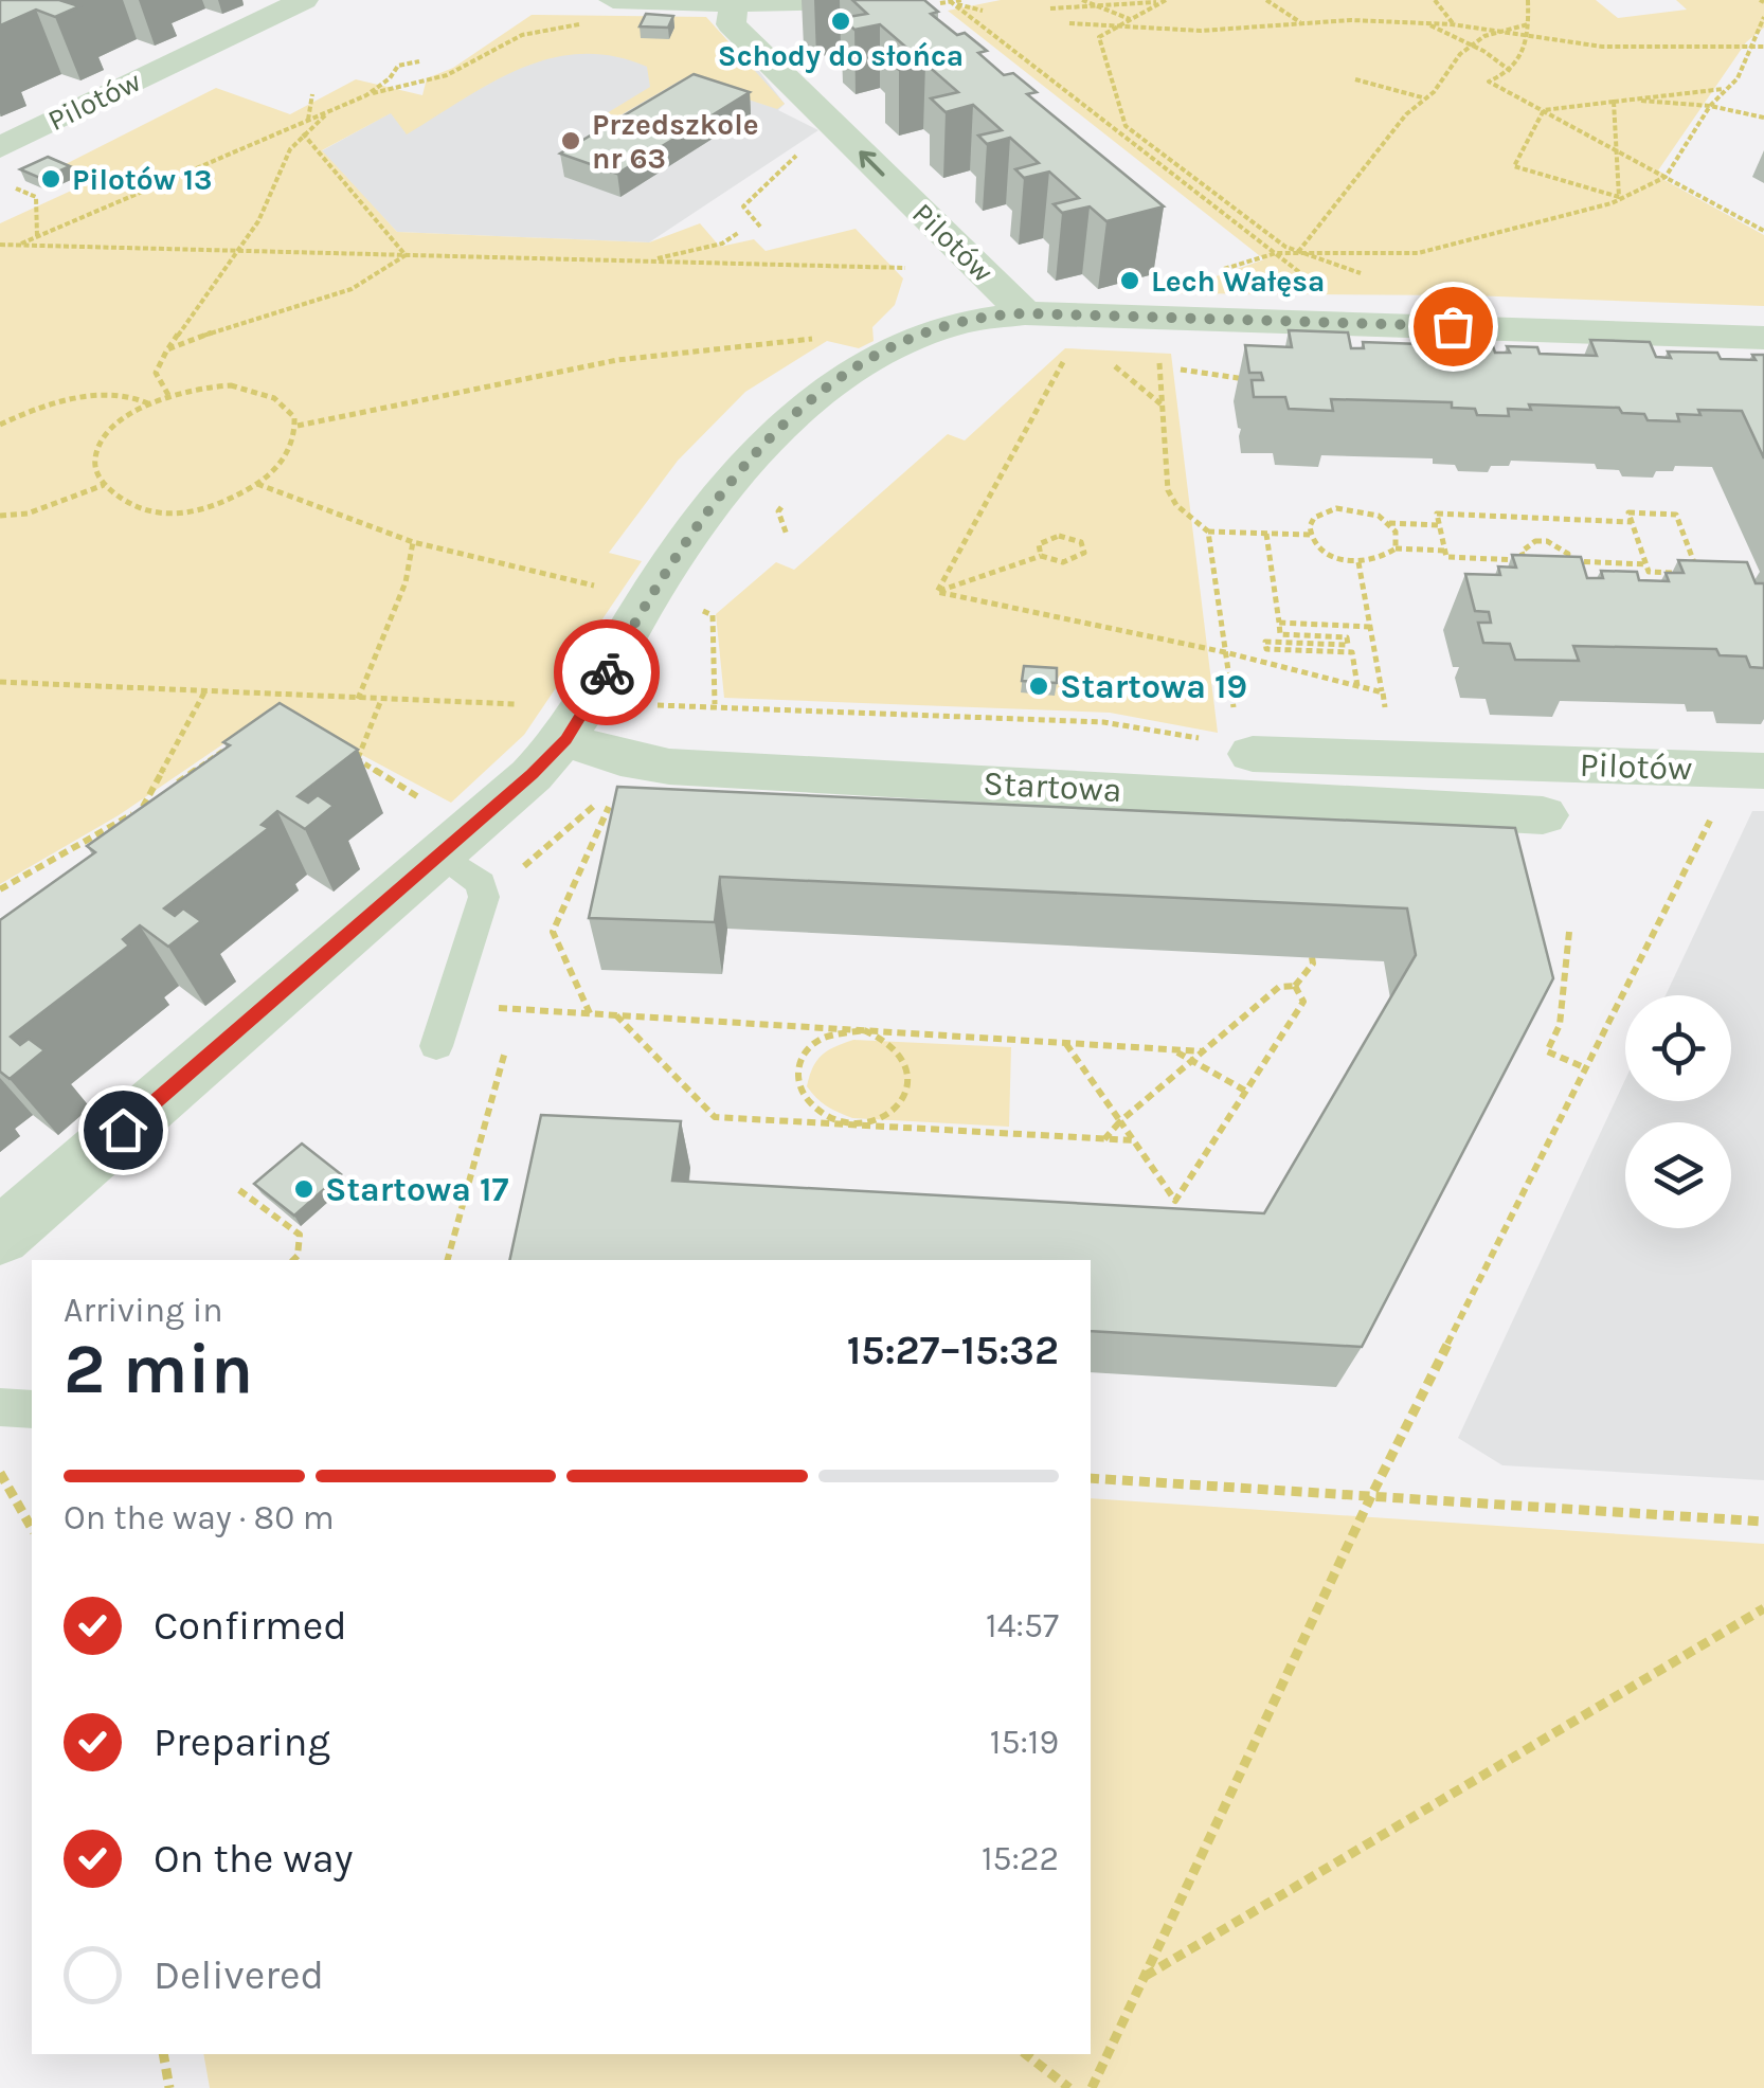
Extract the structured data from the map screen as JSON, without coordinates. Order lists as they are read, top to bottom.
{
  "streets": {
    "street": ["Pilotów", "Startowa"]
  },
  "places": [
    "Schody do słońca",
    "Przedszkole nr 63",
    "Pilotów 13",
    "Lech Wałęsa",
    "Startowa 19",
    "Startowa 17"
  ],
  "page": {
    "heading": ["2 min", "Arriving in", "15:27–15:32"],
    "bar": "On the way · 80 m",
    "list": [
      ["Confirmed", "14:57"],
      ["Preparing", "15:19"],
      ["On the way", "15:22"],
      "Delivered"
    ]
  }
}
